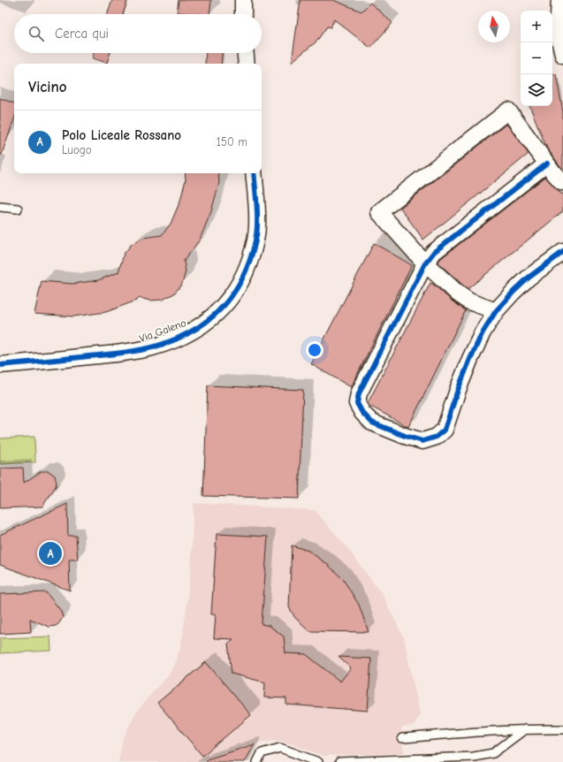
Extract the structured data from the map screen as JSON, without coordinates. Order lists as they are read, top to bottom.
{
  "streets": {
    "street": ["Via Galeno"]
  },
  "north": "top",
  "page": {
    "map_buttons": ["+", "−"],
    "search": "Cerca qui",
    "heading": "Vicino",
    "list": [
      {
        "mark": "A",
        "name": "Polo Liceale Rossano",
        "note": "Luogo",
        "value": "150 m"
      }
    ],
    "pins": "A"
  }
}
